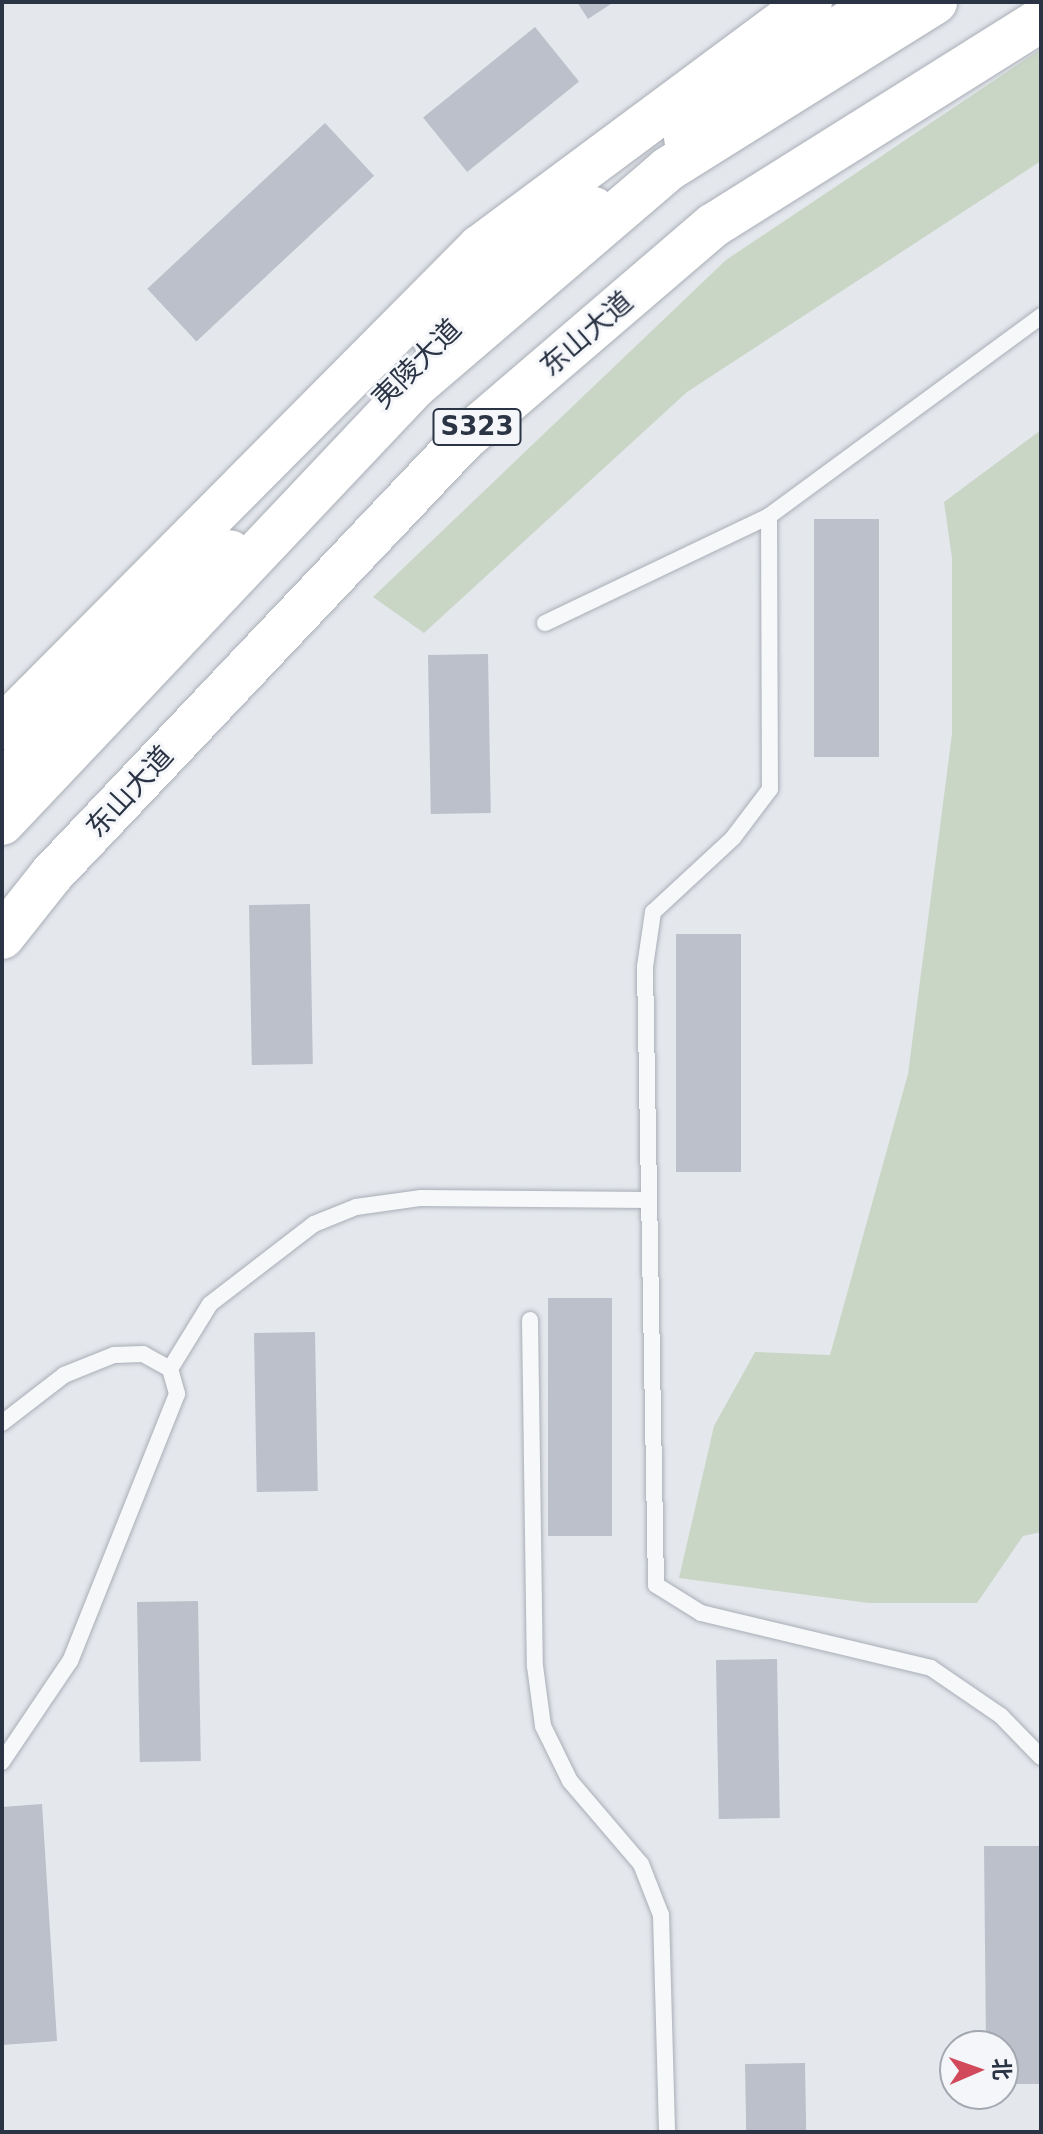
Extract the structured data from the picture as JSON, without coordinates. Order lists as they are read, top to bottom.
{
  "streets": {
    "main road": ["东山大道", "夷陵大道", "S323"]
  },
  "north": "right"
}
